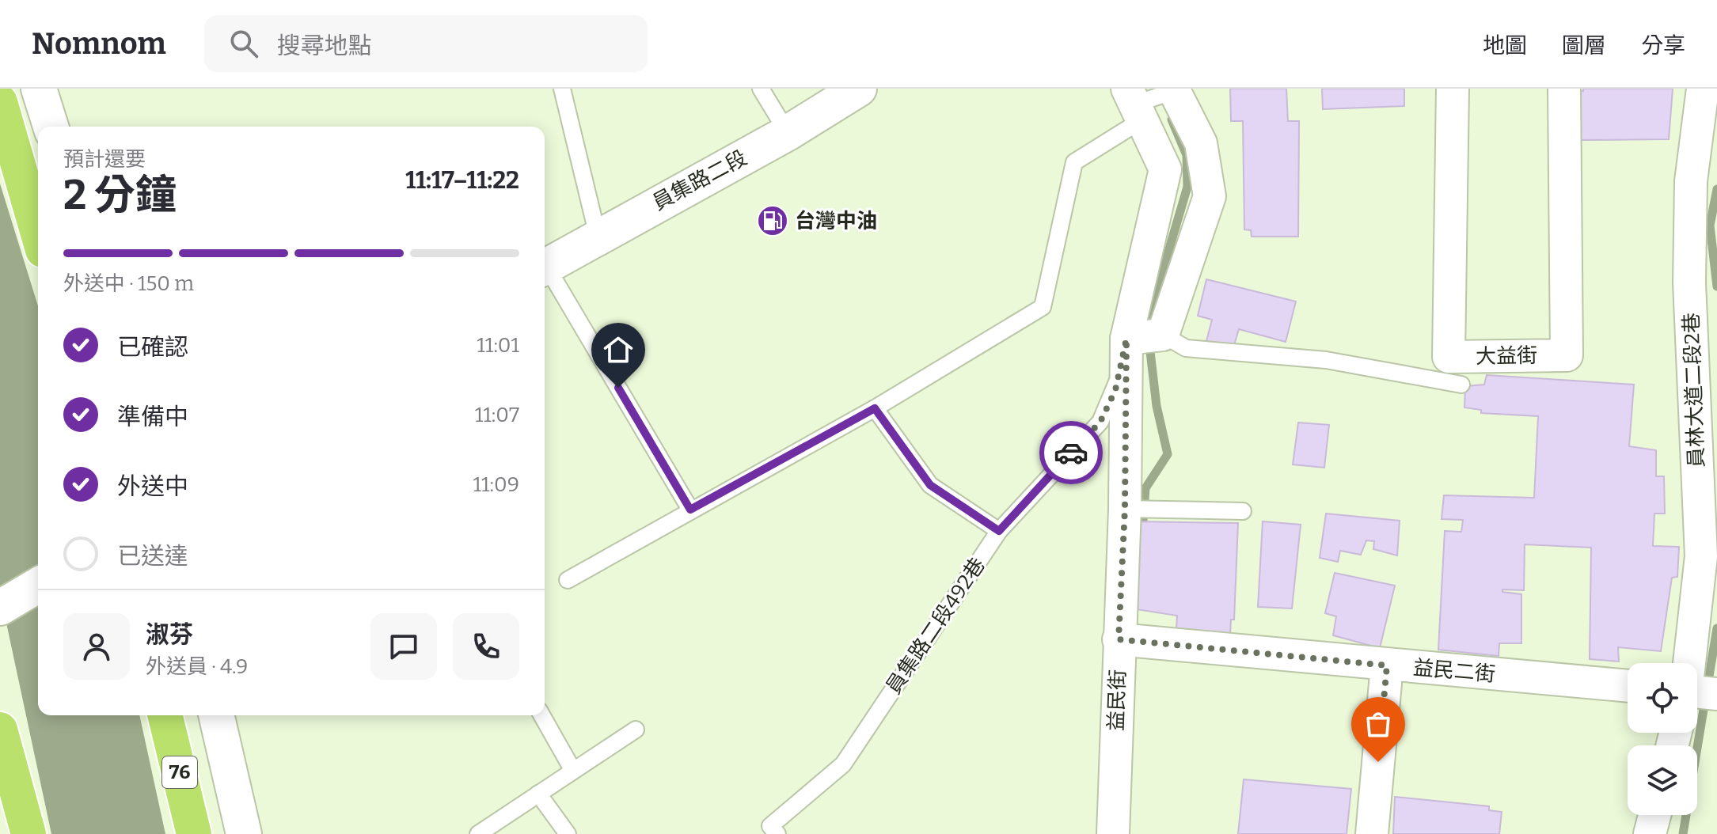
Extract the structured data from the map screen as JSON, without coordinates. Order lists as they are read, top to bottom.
{
  "streets": {
    "highway": ["76"],
    "main road": ["員集路二段"],
    "street": [
      "大益街",
      "員林大道二段2巷",
      "員集路二段492巷",
      "益民二街",
      "益民街"
    ]
  },
  "crossings": [
    ["員集路二段492巷", "益民街"],
    ["益民二街", "益民街"]
  ],
  "places": {
    "fuel station": ["台灣中油"]
  },
  "page": {
    "header": "Nomnom",
    "search": "搜尋地點",
    "nav": ["地圖", "圖層", "分享"],
    "heading": ["2 分鐘", "預計還要", "11:17–11:22"],
    "panel": ["淑芬", "外送員 · 4.9"],
    "bar": "外送中 · 150 m",
    "list": [
      ["已確認", "11:01"],
      ["準備中", "11:07"],
      ["外送中", "11:09"],
      "已送達"
    ]
  }
}
